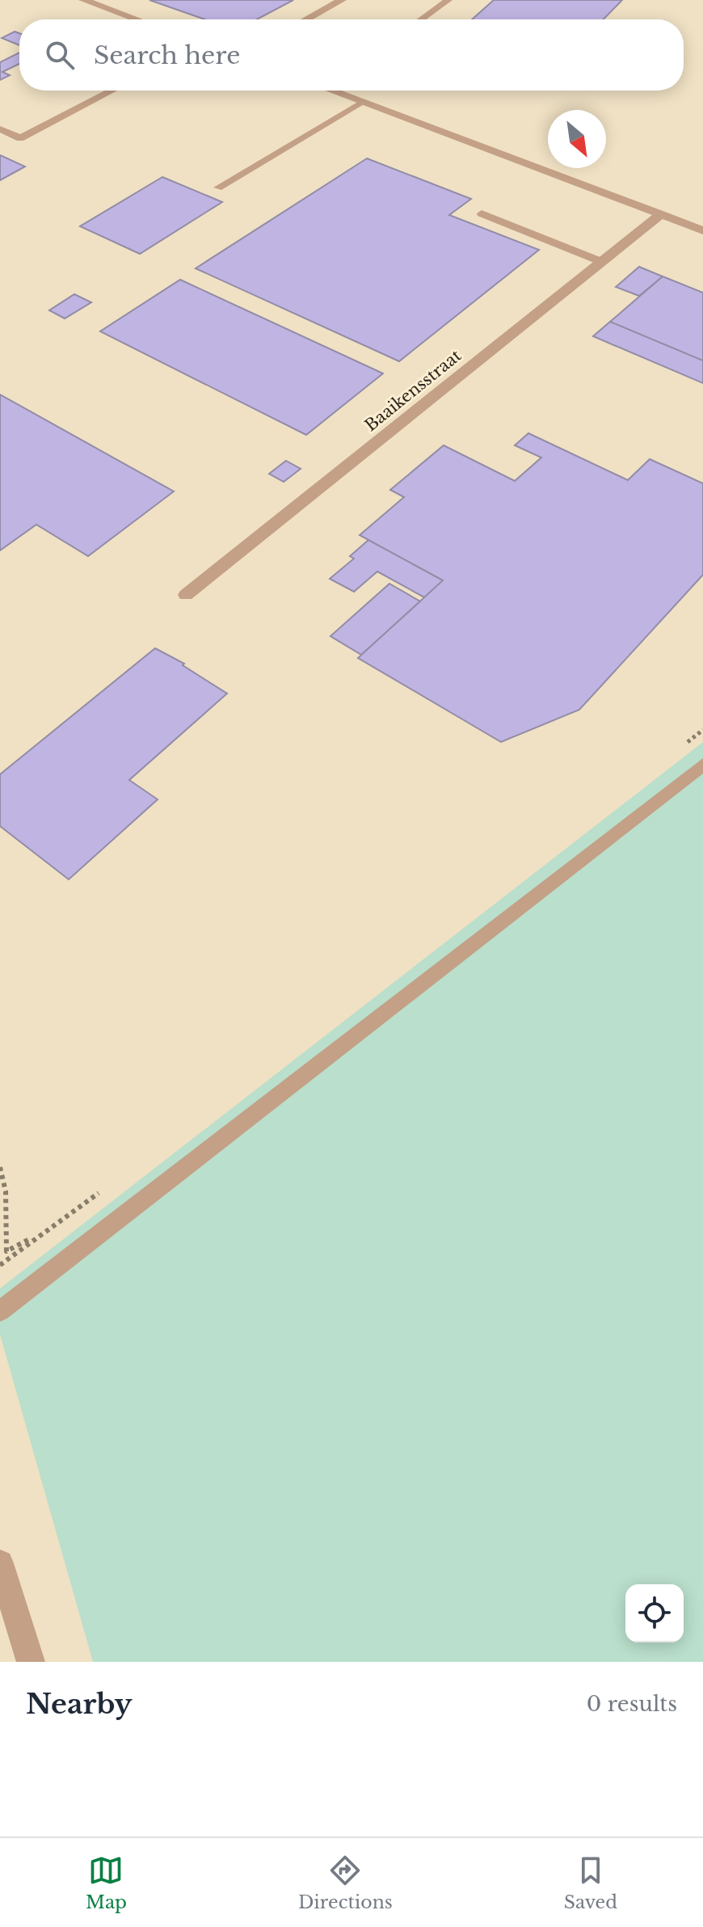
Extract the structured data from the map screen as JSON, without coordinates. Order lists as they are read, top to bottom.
{
  "streets": {
    "street": ["Baaikensstraat"]
  },
  "north": "bottom right",
  "page": {
    "search": "Search here",
    "heading": ["Nearby", "0 results"],
    "nav": ["Map", "Directions", "Saved"]
  }
}
